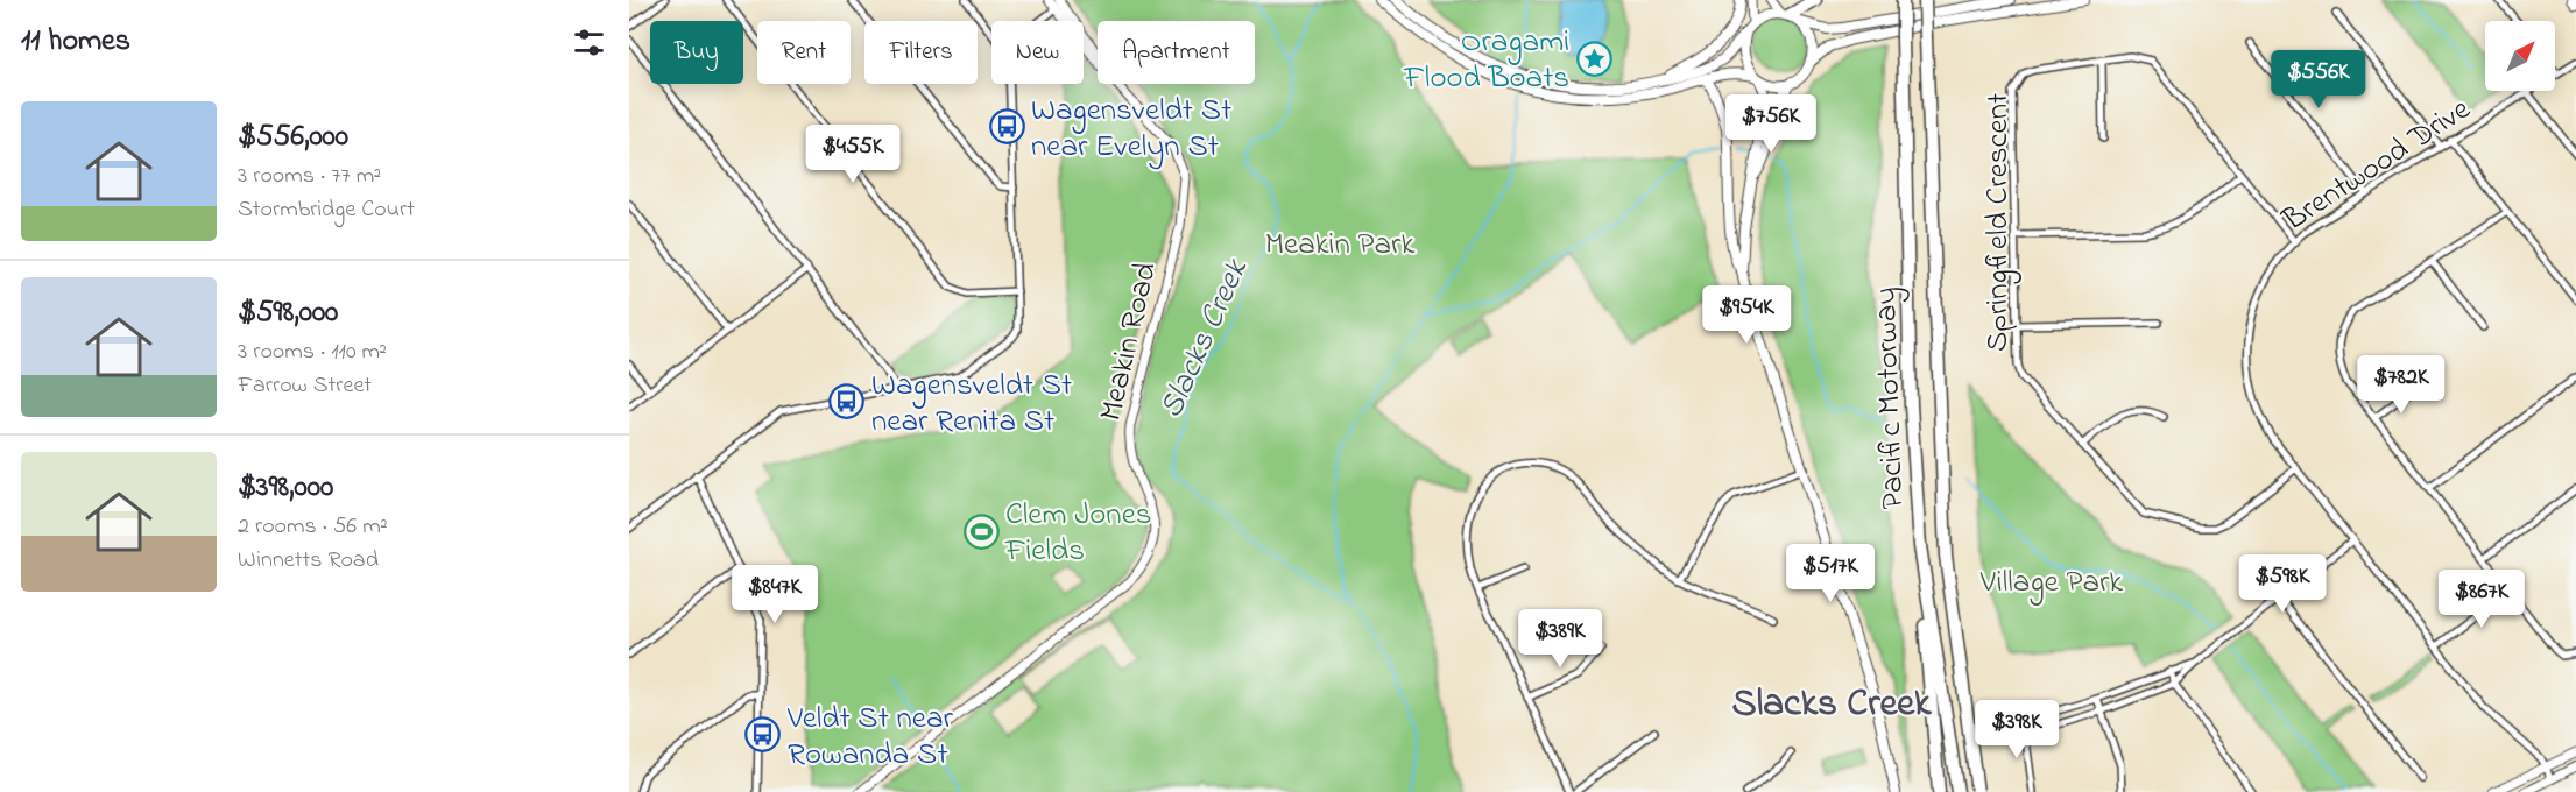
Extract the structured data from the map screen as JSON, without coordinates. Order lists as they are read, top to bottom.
{
  "streets": {
    "highway": ["Pacific Motorway"],
    "street": ["Brentwood Drive", "Springfield Crescent", "Meakin Road"]
  },
  "crossings": [
    ["Brentwood Drive", "Springfield Crescent"]
  ],
  "districts": ["Slacks Creek"],
  "water": ["Slacks Creek"],
  "parks": ["Meakin Park", "Village Park"],
  "places": {
    "place": ["Oragami Flood Boats"],
    "bus stop": ["Wagensveldt St near Evelyn St", "Wagensveldt St near Renita St", "Veldt St near Rowanda St"],
    "sports": ["Clem Jones Fields"]
  },
  "north": "top right",
  "page": {
    "heading": "11 homes",
    "chip": [
      "Buy",
      "Rent",
      "Filters",
      "New",
      "Apartment"
    ],
    "price": [
      "$556K",
      "$756K",
      "$455K",
      "$954K",
      "$782K",
      "$517K",
      "$598K",
      "$847K",
      "$867K",
      "$389K",
      "$398K"
    ],
    "list": [
      {
        "name": "$556,000",
        "note": "3 rooms · 77 m² · Stormbridge Court"
      },
      {
        "name": "$598,000",
        "note": "3 rooms · 110 m² · Farrow Street"
      },
      {
        "name": "$398,000",
        "note": "2 rooms · 56 m² · Winnetts Road"
      }
    ]
  }
}
